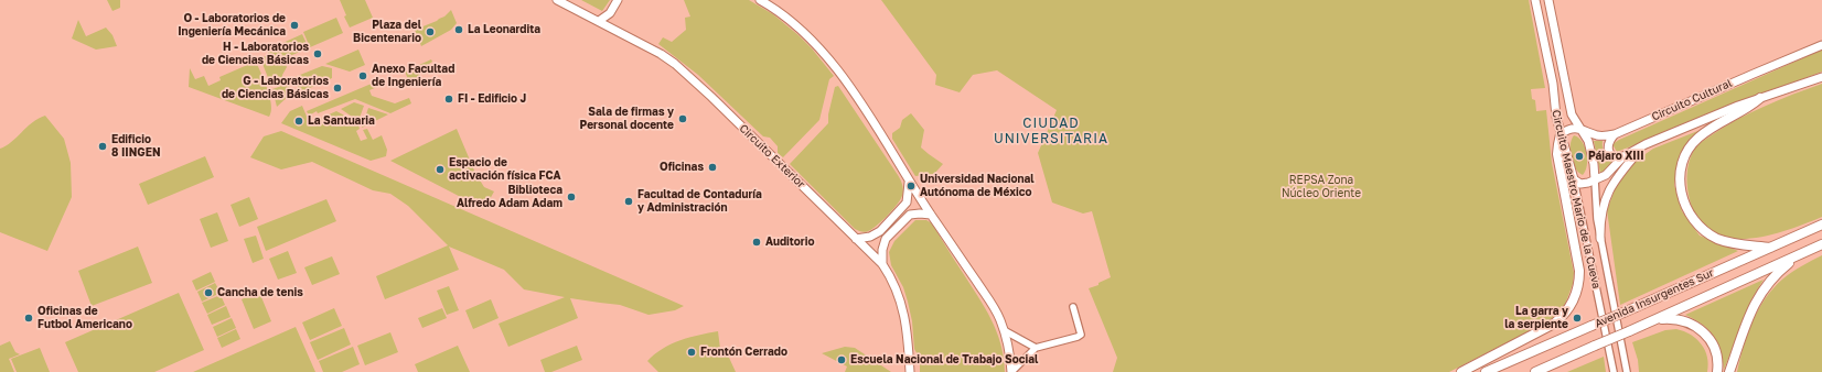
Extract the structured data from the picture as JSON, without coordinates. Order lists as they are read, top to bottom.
{
  "streets": {
    "main road": ["Avenida Insurgentes Sur"],
    "street": ["Circuito Cultural", "Circuito Exterior", "Circuito Maestro Mario de la Cueva"]
  },
  "crossings": [
    ["Circuito Cultural", "Circuito Maestro Mario de la Cueva"]
  ],
  "districts": ["CIUDAD UNIVERSITARIA"],
  "parks": ["REPSA Zona Núcleo Oriente"],
  "places": [
    "O - Laboratorios de Ingeniería Mecánica",
    "La Leonardita",
    "Plaza del Bicentenario",
    "H - Laboratorios de Ciencias Básicas",
    "Anexo Facultad de Ingeniería",
    "G - Laboratorios de Ciencias Básicas",
    "FI - Edificio J",
    "Sala de firmas y Personal docente",
    "La Santuaria",
    "Edificio 8 IINGEN",
    "Pájaro XIII",
    "Oficinas",
    "Espacio de activación física FCA",
    "Universidad Nacional Autónoma de México",
    "Biblioteca Alfredo Adam Adam",
    "Facultad de Contaduría y Administración",
    "Auditorio",
    "Cancha de tenis",
    "Oficinas de Futbol Americano",
    "La garra y la serpiente",
    "Frontón Cerrado",
    "Escuela Nacional de Trabajo Social"
  ]
}
